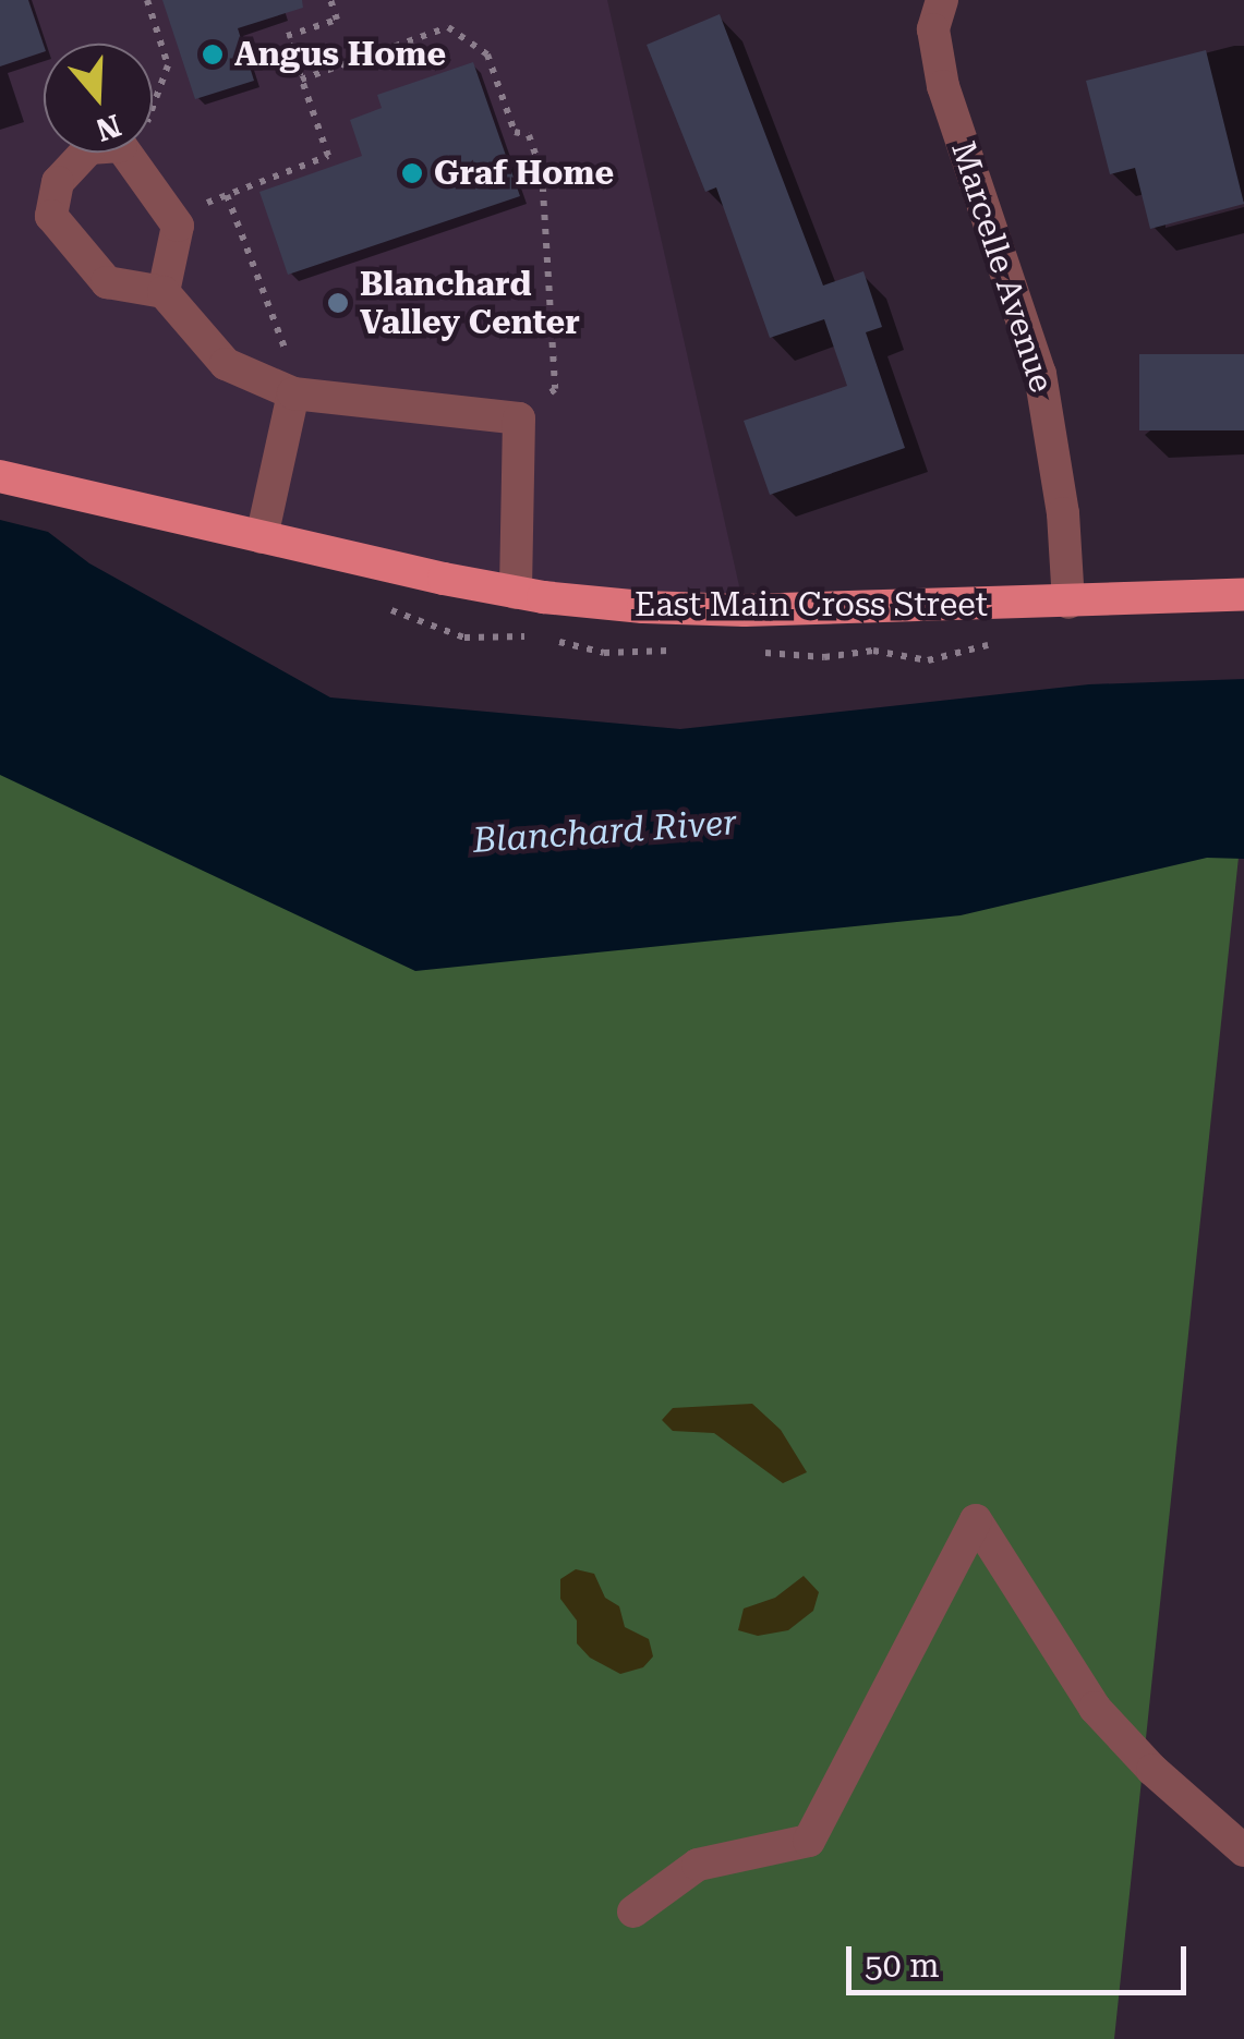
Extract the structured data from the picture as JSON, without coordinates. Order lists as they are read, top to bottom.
{
  "streets": {
    "main road": ["East Main Cross Street"],
    "street": ["Marcelle Avenue"]
  },
  "crossings": [
    ["Marcelle Avenue", "East Main Cross Street"]
  ],
  "water": ["Blanchard River"],
  "places": ["Angus Home", "Graf Home", "Blanchard Valley Center"],
  "scale_bar": "50 m",
  "north": "bottom"
}
